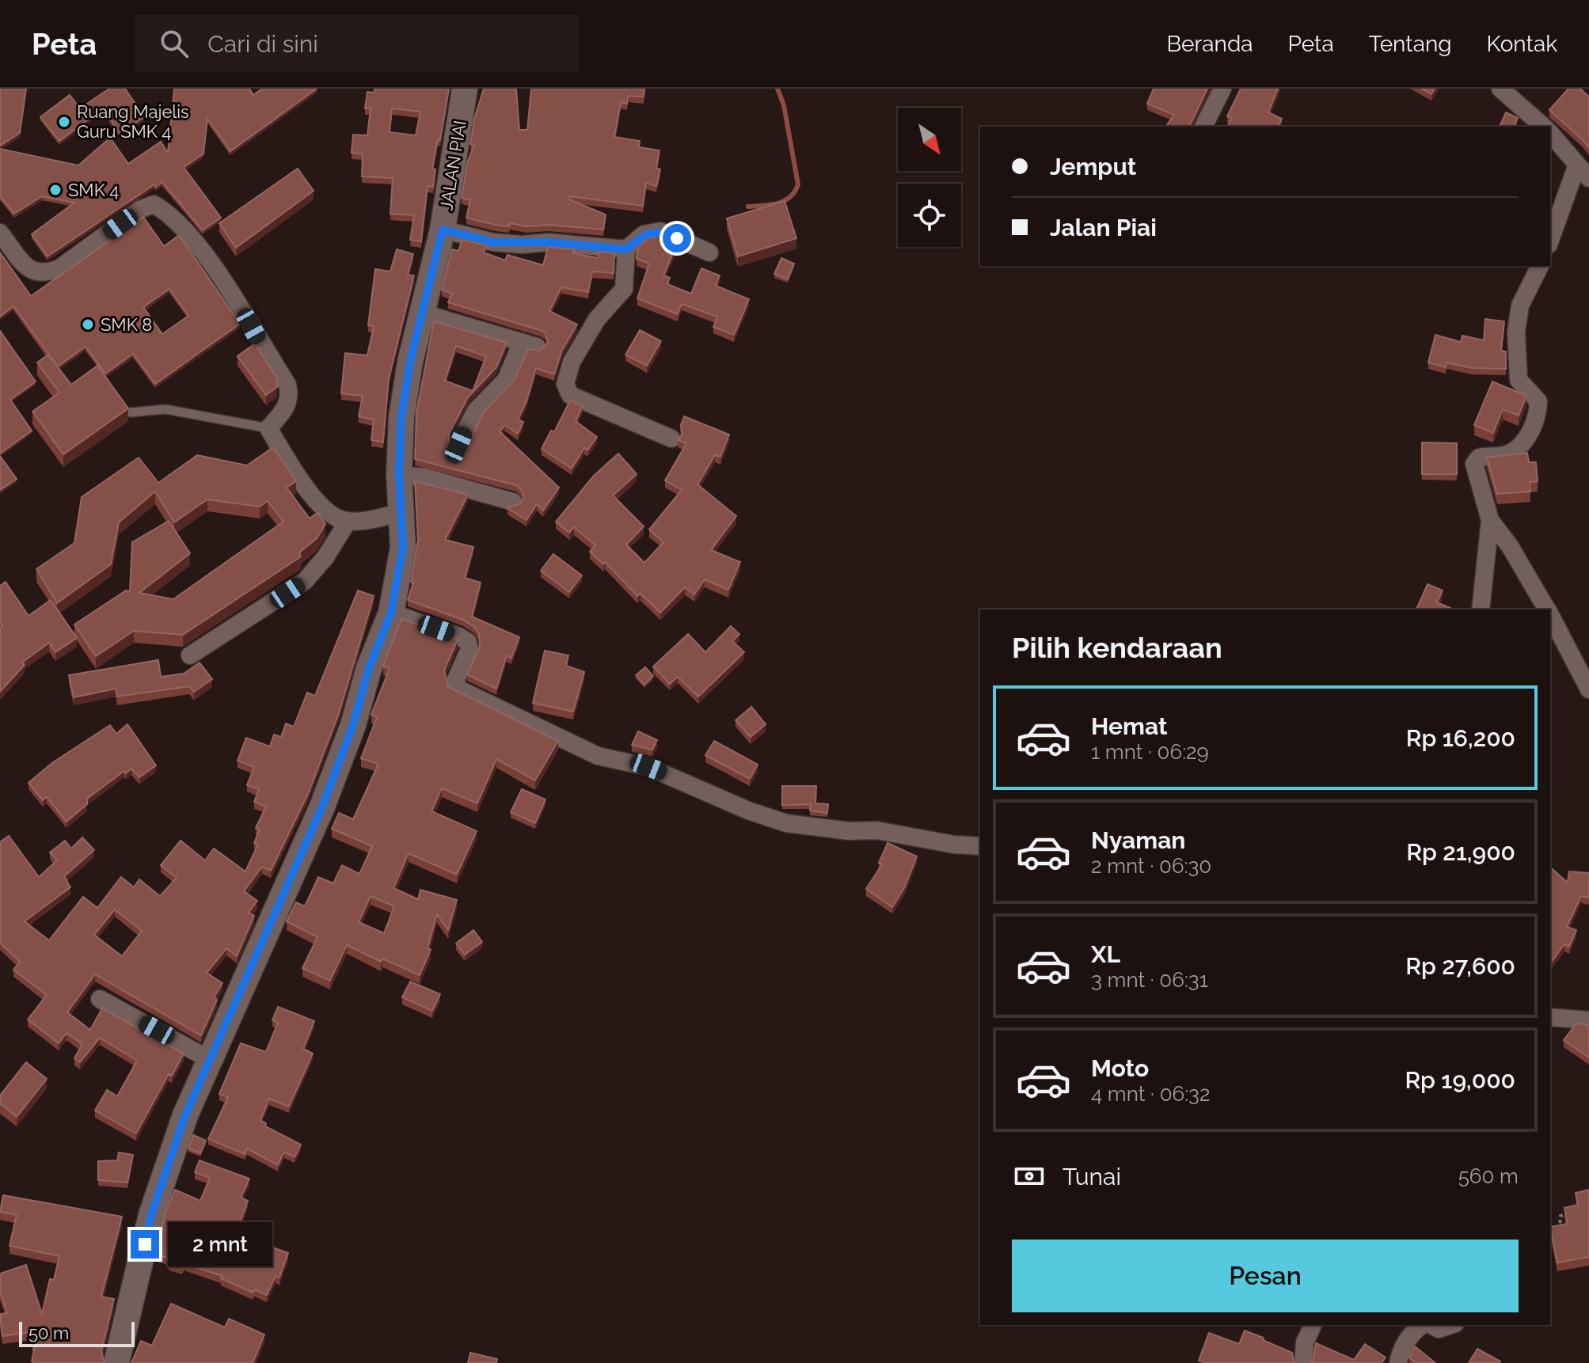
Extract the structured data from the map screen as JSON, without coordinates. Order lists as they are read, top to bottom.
{
  "streets": {
    "street": ["JALAN PIAI"]
  },
  "places": ["Ruang Majelis Guru SMK 4", "SMK 4", "SMK 8"],
  "scale_bar": "50 m",
  "north": "bottom right",
  "page": {
    "header": "Peta",
    "search": "Cari di sini",
    "nav": [
      "Beranda",
      "Peta",
      "Tentang",
      "Kontak"
    ],
    "banner": ["Jemput", "Jalan Piai"],
    "heading": "Pilih kendaraan",
    "list": [
      {
        "name": "Hemat",
        "note": "1 mnt · 06:29",
        "value": "Rp 16,200"
      },
      {
        "name": "Nyaman",
        "note": "2 mnt · 06:30",
        "value": "Rp 21,900"
      },
      {
        "name": "XL",
        "note": "3 mnt · 06:31",
        "value": "Rp 27,600"
      },
      {
        "name": "Moto",
        "note": "4 mnt · 06:32",
        "value": "Rp 19,000"
      }
    ],
    "pay": ["Tunai", "560 m"],
    "bubble": "2 mnt",
    "buttons": "Pesan",
    "scale": "50 m"
  }
}
